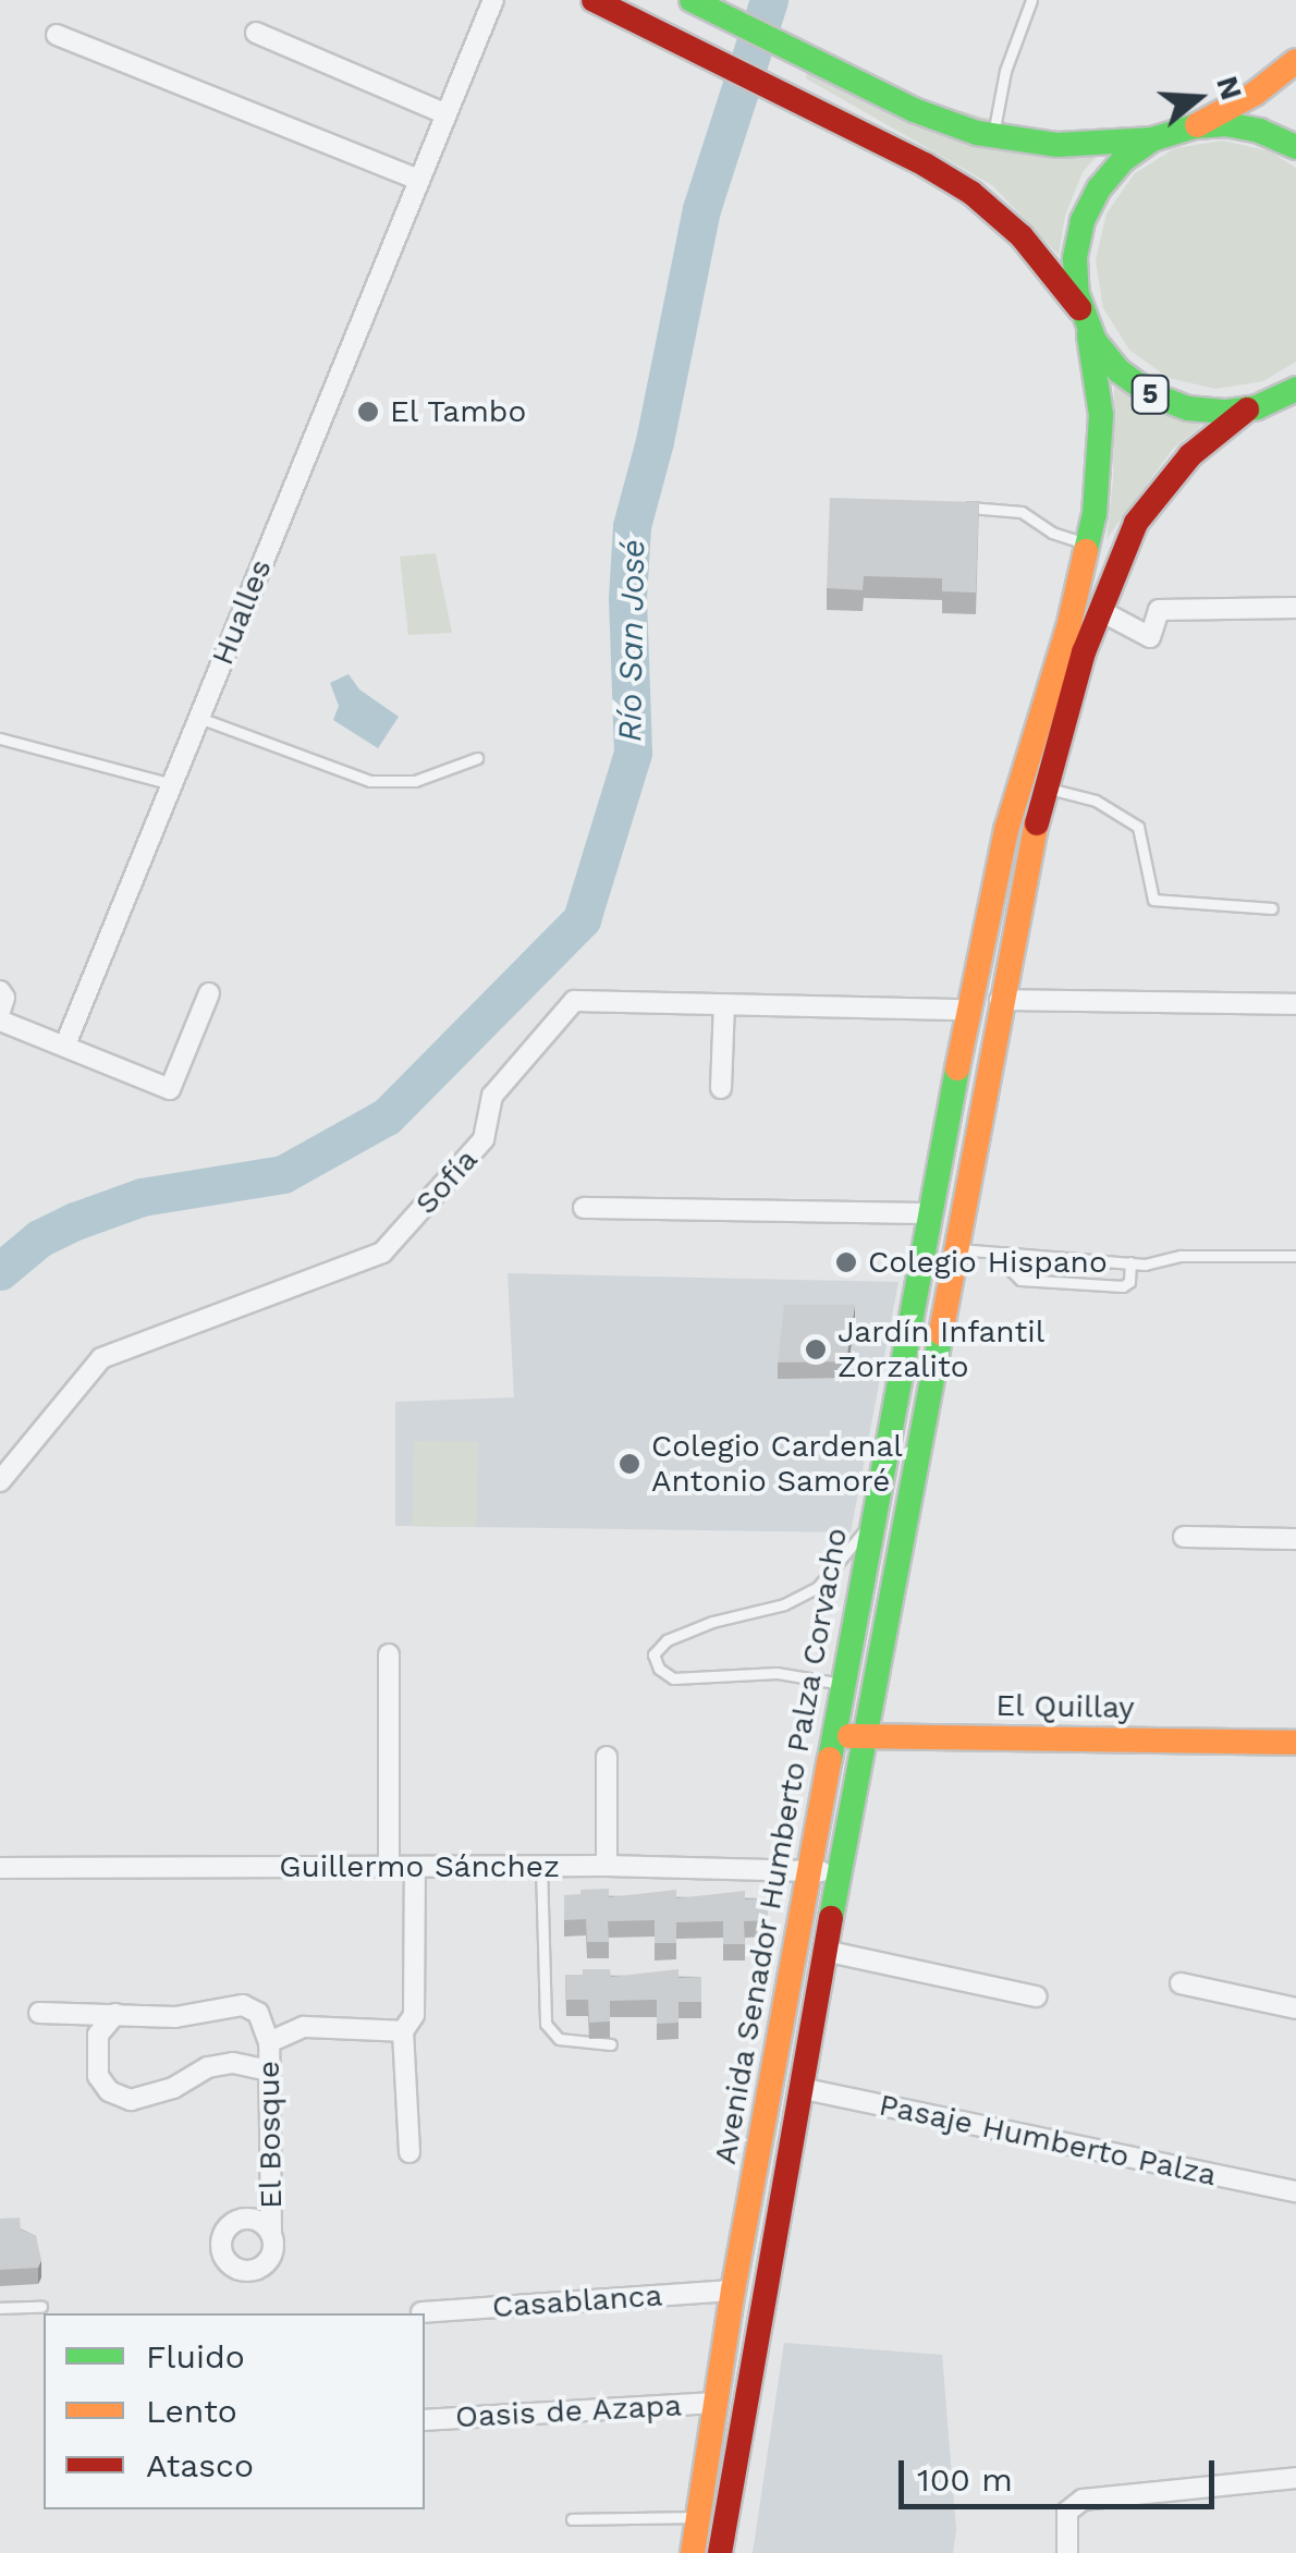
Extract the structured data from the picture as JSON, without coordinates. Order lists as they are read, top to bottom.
{
  "streets": {
    "main road": ["5", "El Quillay", "Avenida Senador Humberto Palza Corvacho"],
    "street": [
      "Hualles",
      "Sofía",
      "Guillermo Sánchez",
      "El Bosque",
      "Pasaje Humberto Palza",
      "Casablanca",
      "Oasis de Azapa"
    ]
  },
  "crossings": [
    ["5", "Avenida Senador Humberto Palza Corvacho"],
    ["Sofía", "Avenida Senador Humberto Palza Corvacho"],
    ["El Quillay", "Avenida Senador Humberto Palza Corvacho"],
    ["Avenida Senador Humberto Palza Corvacho", "Guillermo Sánchez"],
    ["Avenida Senador Humberto Palza Corvacho", "Pasaje Humberto Palza"],
    ["Avenida Senador Humberto Palza Corvacho", "Casablanca"],
    ["Avenida Senador Humberto Palza Corvacho", "Oasis de Azapa"]
  ],
  "water": ["Río San José"],
  "places": [
    "El Tambo",
    "Colegio Hispano",
    "Jardín Infantil Zorzalito",
    "Colegio Cardenal Antonio Samoré"
  ],
  "legend": ["Fluido", "Lento", "Atasco"],
  "scale_bar": "100 m",
  "north": "right"
}
